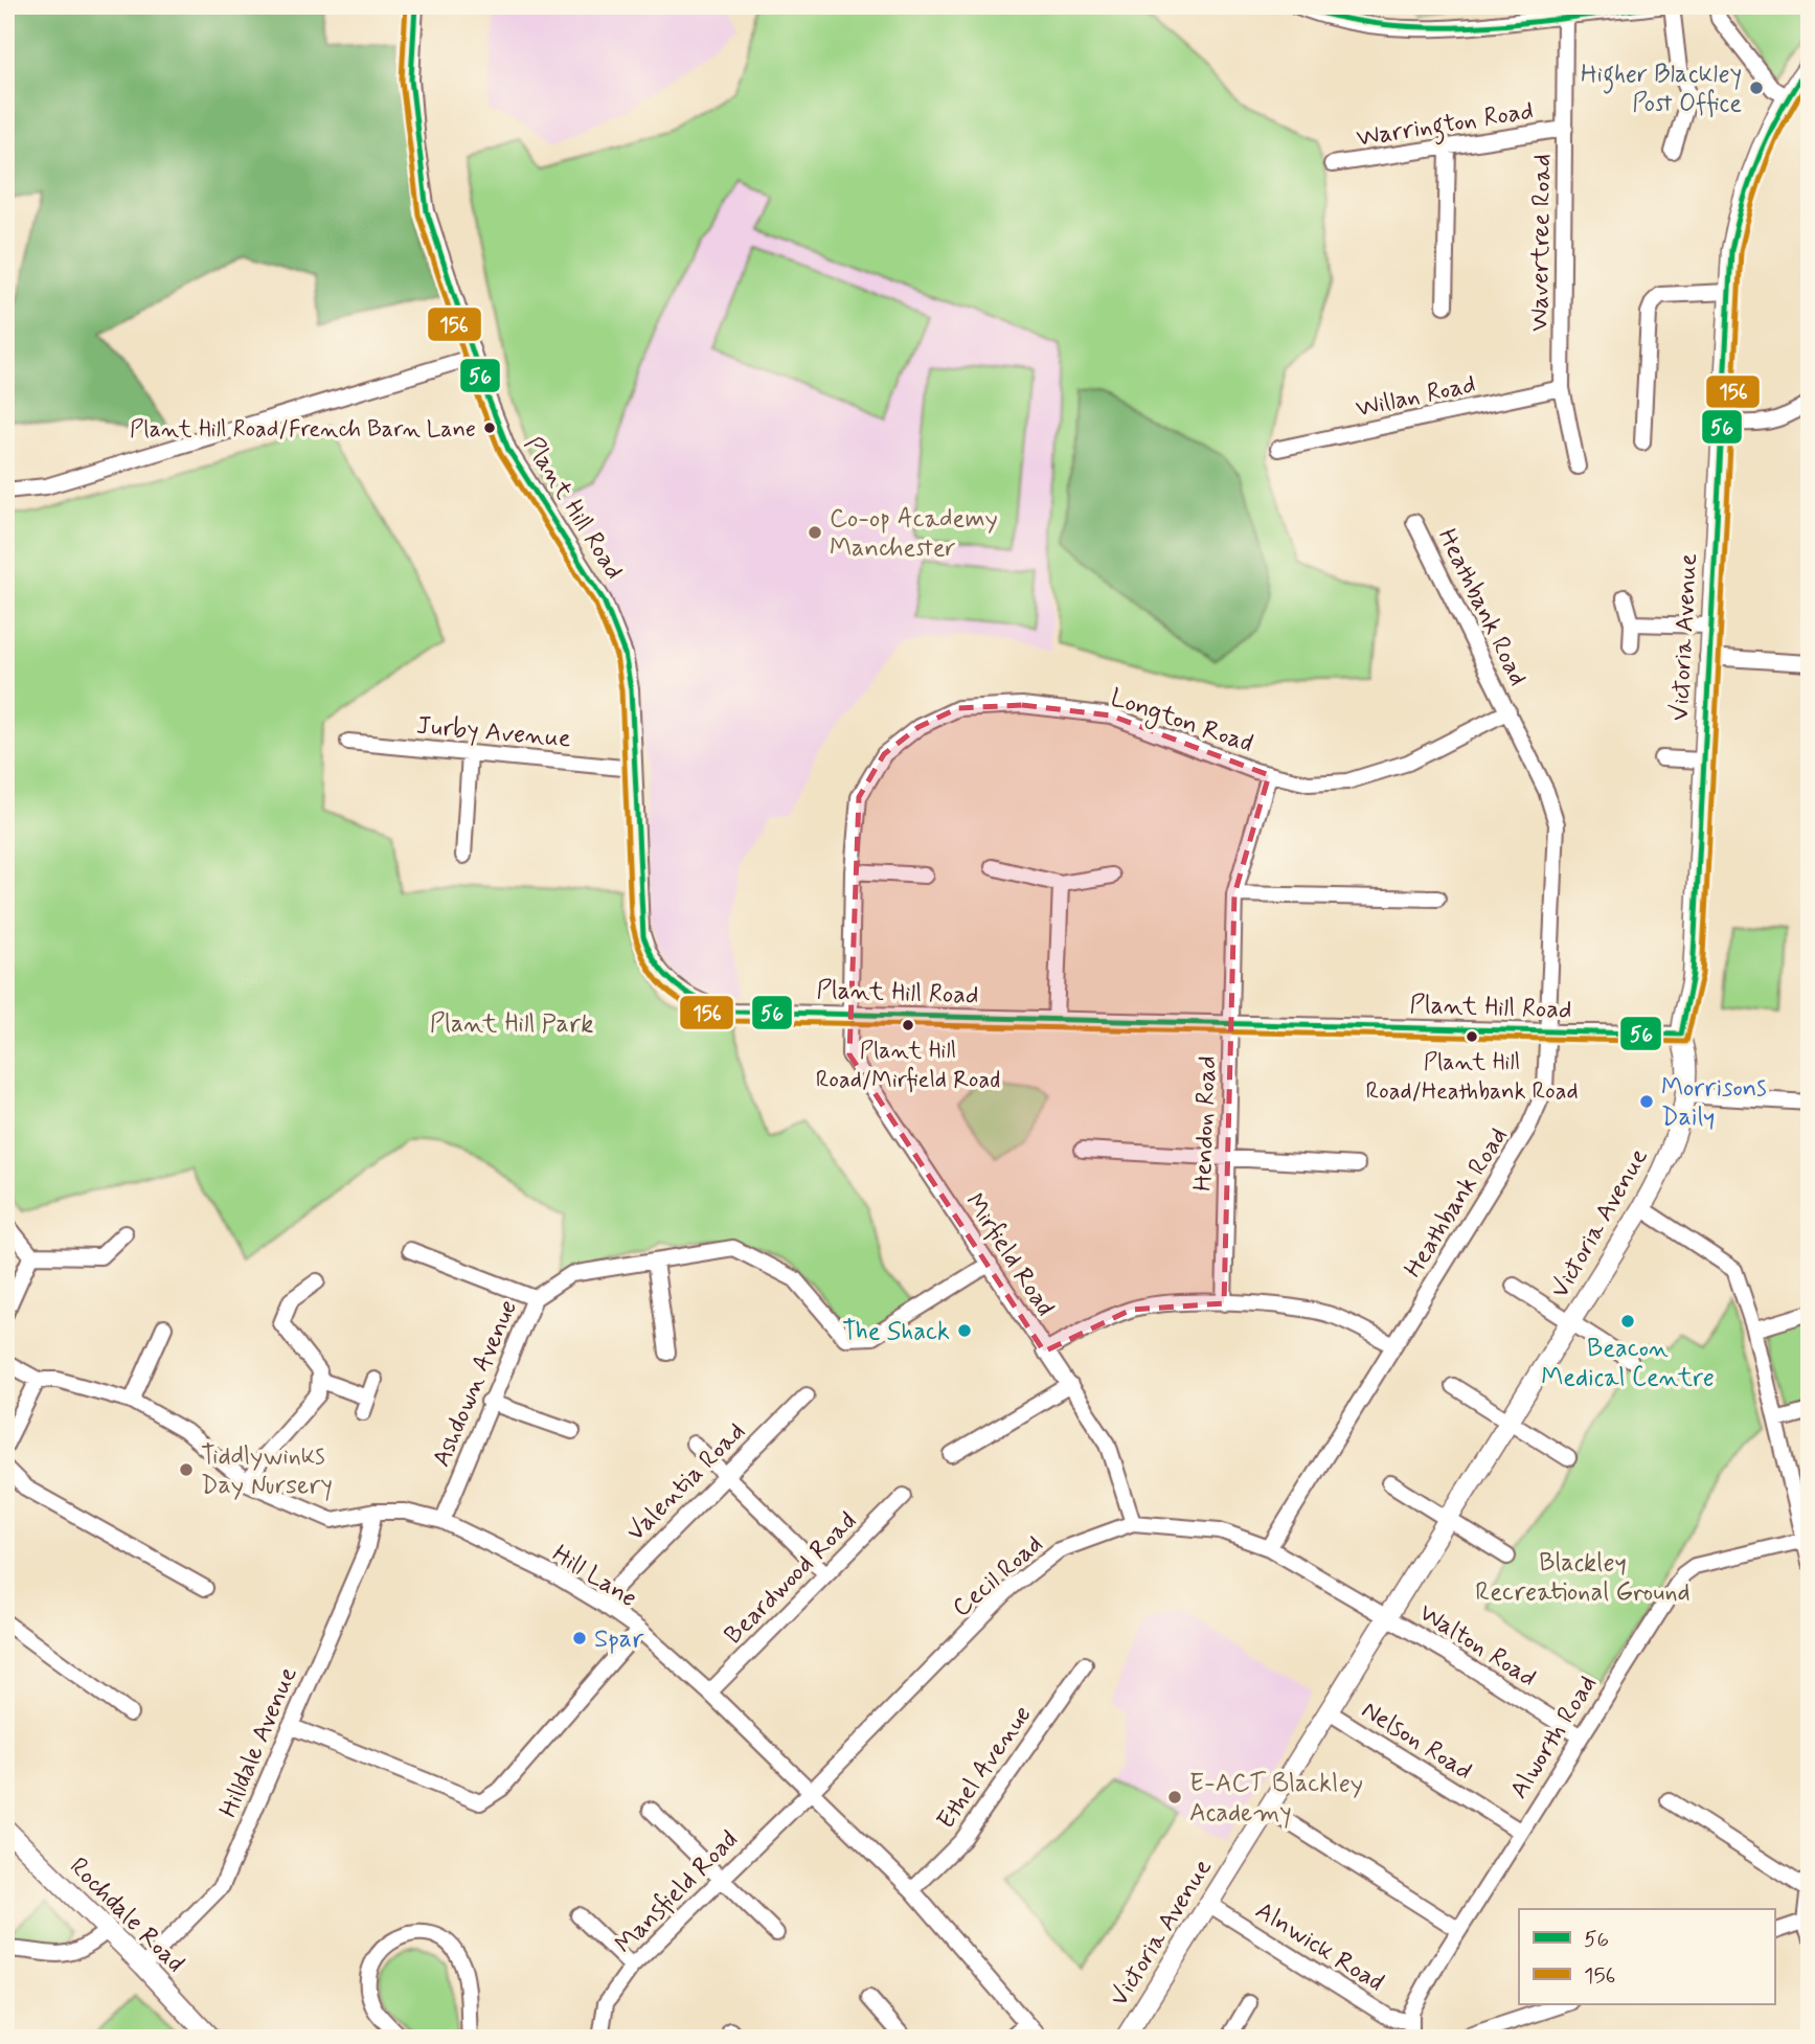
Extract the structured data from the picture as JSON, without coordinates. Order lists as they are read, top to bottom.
{
  "streets": {
    "main road": ["Victoria Avenue", "Rochdale Road"],
    "street": [
      "Warrington Road",
      "Wavertree Road",
      "Willan Road",
      "Plant Hill Road",
      "Heathbank Road",
      "Longton Road",
      "Jurby Avenue",
      "Hendon Road",
      "Mirfield Road",
      "Ashdown Avenue",
      "Valentia Road",
      "Hill Lane",
      "Cecil Road",
      "Beardwood Road",
      "Walton Road",
      "Alworth Road",
      "Nelson Road",
      "Hilldale Avenue",
      "Ethel Avenue",
      "Mansfield Road",
      "Alnwick Road"
    ]
  },
  "crossings": [
    ["Warrington Road", "Wavertree Road"],
    ["Wavertree Road", "Willan Road"],
    ["Plant Hill Road", "Heathbank Road"],
    ["Plant Hill Road", "Victoria Avenue"],
    ["Plant Hill Road", "Longton Road"],
    ["Plant Hill Road", "Jurby Avenue"],
    ["Plant Hill Road", "Hendon Road"],
    ["Plant Hill Road", "Mirfield Road"],
    ["Heathbank Road", "Longton Road"],
    ["Heathbank Road", "Cecil Road"],
    ["Victoria Avenue", "Cecil Road"],
    ["Victoria Avenue", "Walton Road"],
    ["Victoria Avenue", "Nelson Road"],
    ["Victoria Avenue", "Alnwick Road"],
    ["Longton Road", "Hendon Road"],
    ["Longton Road", "Mirfield Road"],
    ["Mirfield Road", "Ashdown Avenue"],
    ["Mirfield Road", "Cecil Road"],
    ["Ashdown Avenue", "Hill Lane"],
    ["Valentia Road", "Hill Lane"],
    ["Hill Lane", "Cecil Road"],
    ["Hill Lane", "Beardwood Road"],
    ["Hill Lane", "Hilldale Avenue"],
    ["Hill Lane", "Ethel Avenue"],
    ["Hill Lane", "Mansfield Road"],
    ["Cecil Road", "Walton Road"],
    ["Cecil Road", "Mansfield Road"],
    ["Walton Road", "Alworth Road"],
    ["Alworth Road", "Nelson Road"],
    ["Alworth Road", "Alnwick Road"],
    ["Hilldale Avenue", "Rochdale Road"]
  ],
  "parks": ["Plant Hill Park", "Blackley Recreational Ground"],
  "places": [
    "Higher Blackley Post Office",
    "Plant Hill Road/French Barn Lane",
    "Co-op Academy Manchester",
    "Plant Hill Road/Mirfield Road",
    "Plant Hill Road/Heathbank Road",
    "Morrisons Daily",
    "Beacon Medical Centre",
    "The Shack",
    "Tiddlywinks Day Nursery",
    "Spar",
    "E-ACT Blackley Academy"
  ],
  "lines": ["transit line 56", "transit line 156"],
  "legend": ["56", "156"]
}
